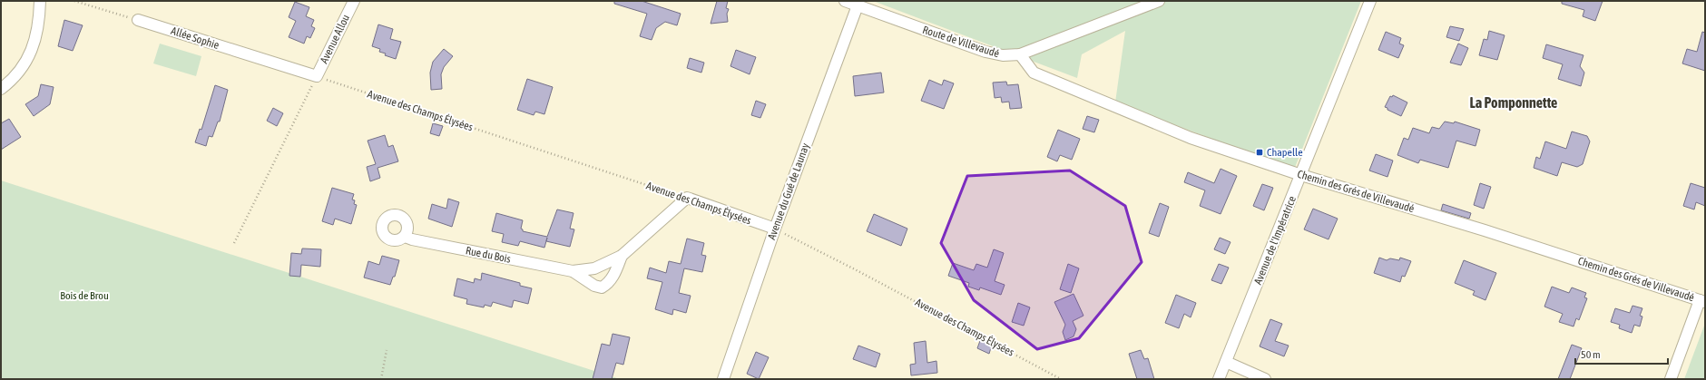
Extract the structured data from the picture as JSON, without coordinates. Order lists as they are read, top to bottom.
{
  "streets": {
    "street": [
      "Allée Sophie",
      "Avenue Allou",
      "Route de Villevaudé",
      "Avenue des Champs Élysées",
      "Avenue du Gué de Launay",
      "Chemin des Grés de Villevaudé",
      "Avenue de l'Impératrice",
      "Rue du Bois"
    ]
  },
  "crossings": [
    ["Allée Sophie", "Avenue Allou"],
    ["Allée Sophie", "Avenue des Champs Élysées"],
    ["Avenue Allou", "Avenue des Champs Élysées"],
    ["Route de Villevaudé", "Avenue du Gué de Launay"],
    ["Route de Villevaudé", "Chemin des Grés de Villevaudé"],
    ["Avenue des Champs Élysées", "Avenue du Gué de Launay"],
    ["Avenue des Champs Élysées", "Rue du Bois"],
    ["Chemin des Grés de Villevaudé", "Avenue de l'Impératrice"]
  ],
  "districts": ["La Pomponnette"],
  "parks": ["Bois de Brou"],
  "places": {
    "transit": ["Chapelle"]
  },
  "scale_bar": "50 m"
}
